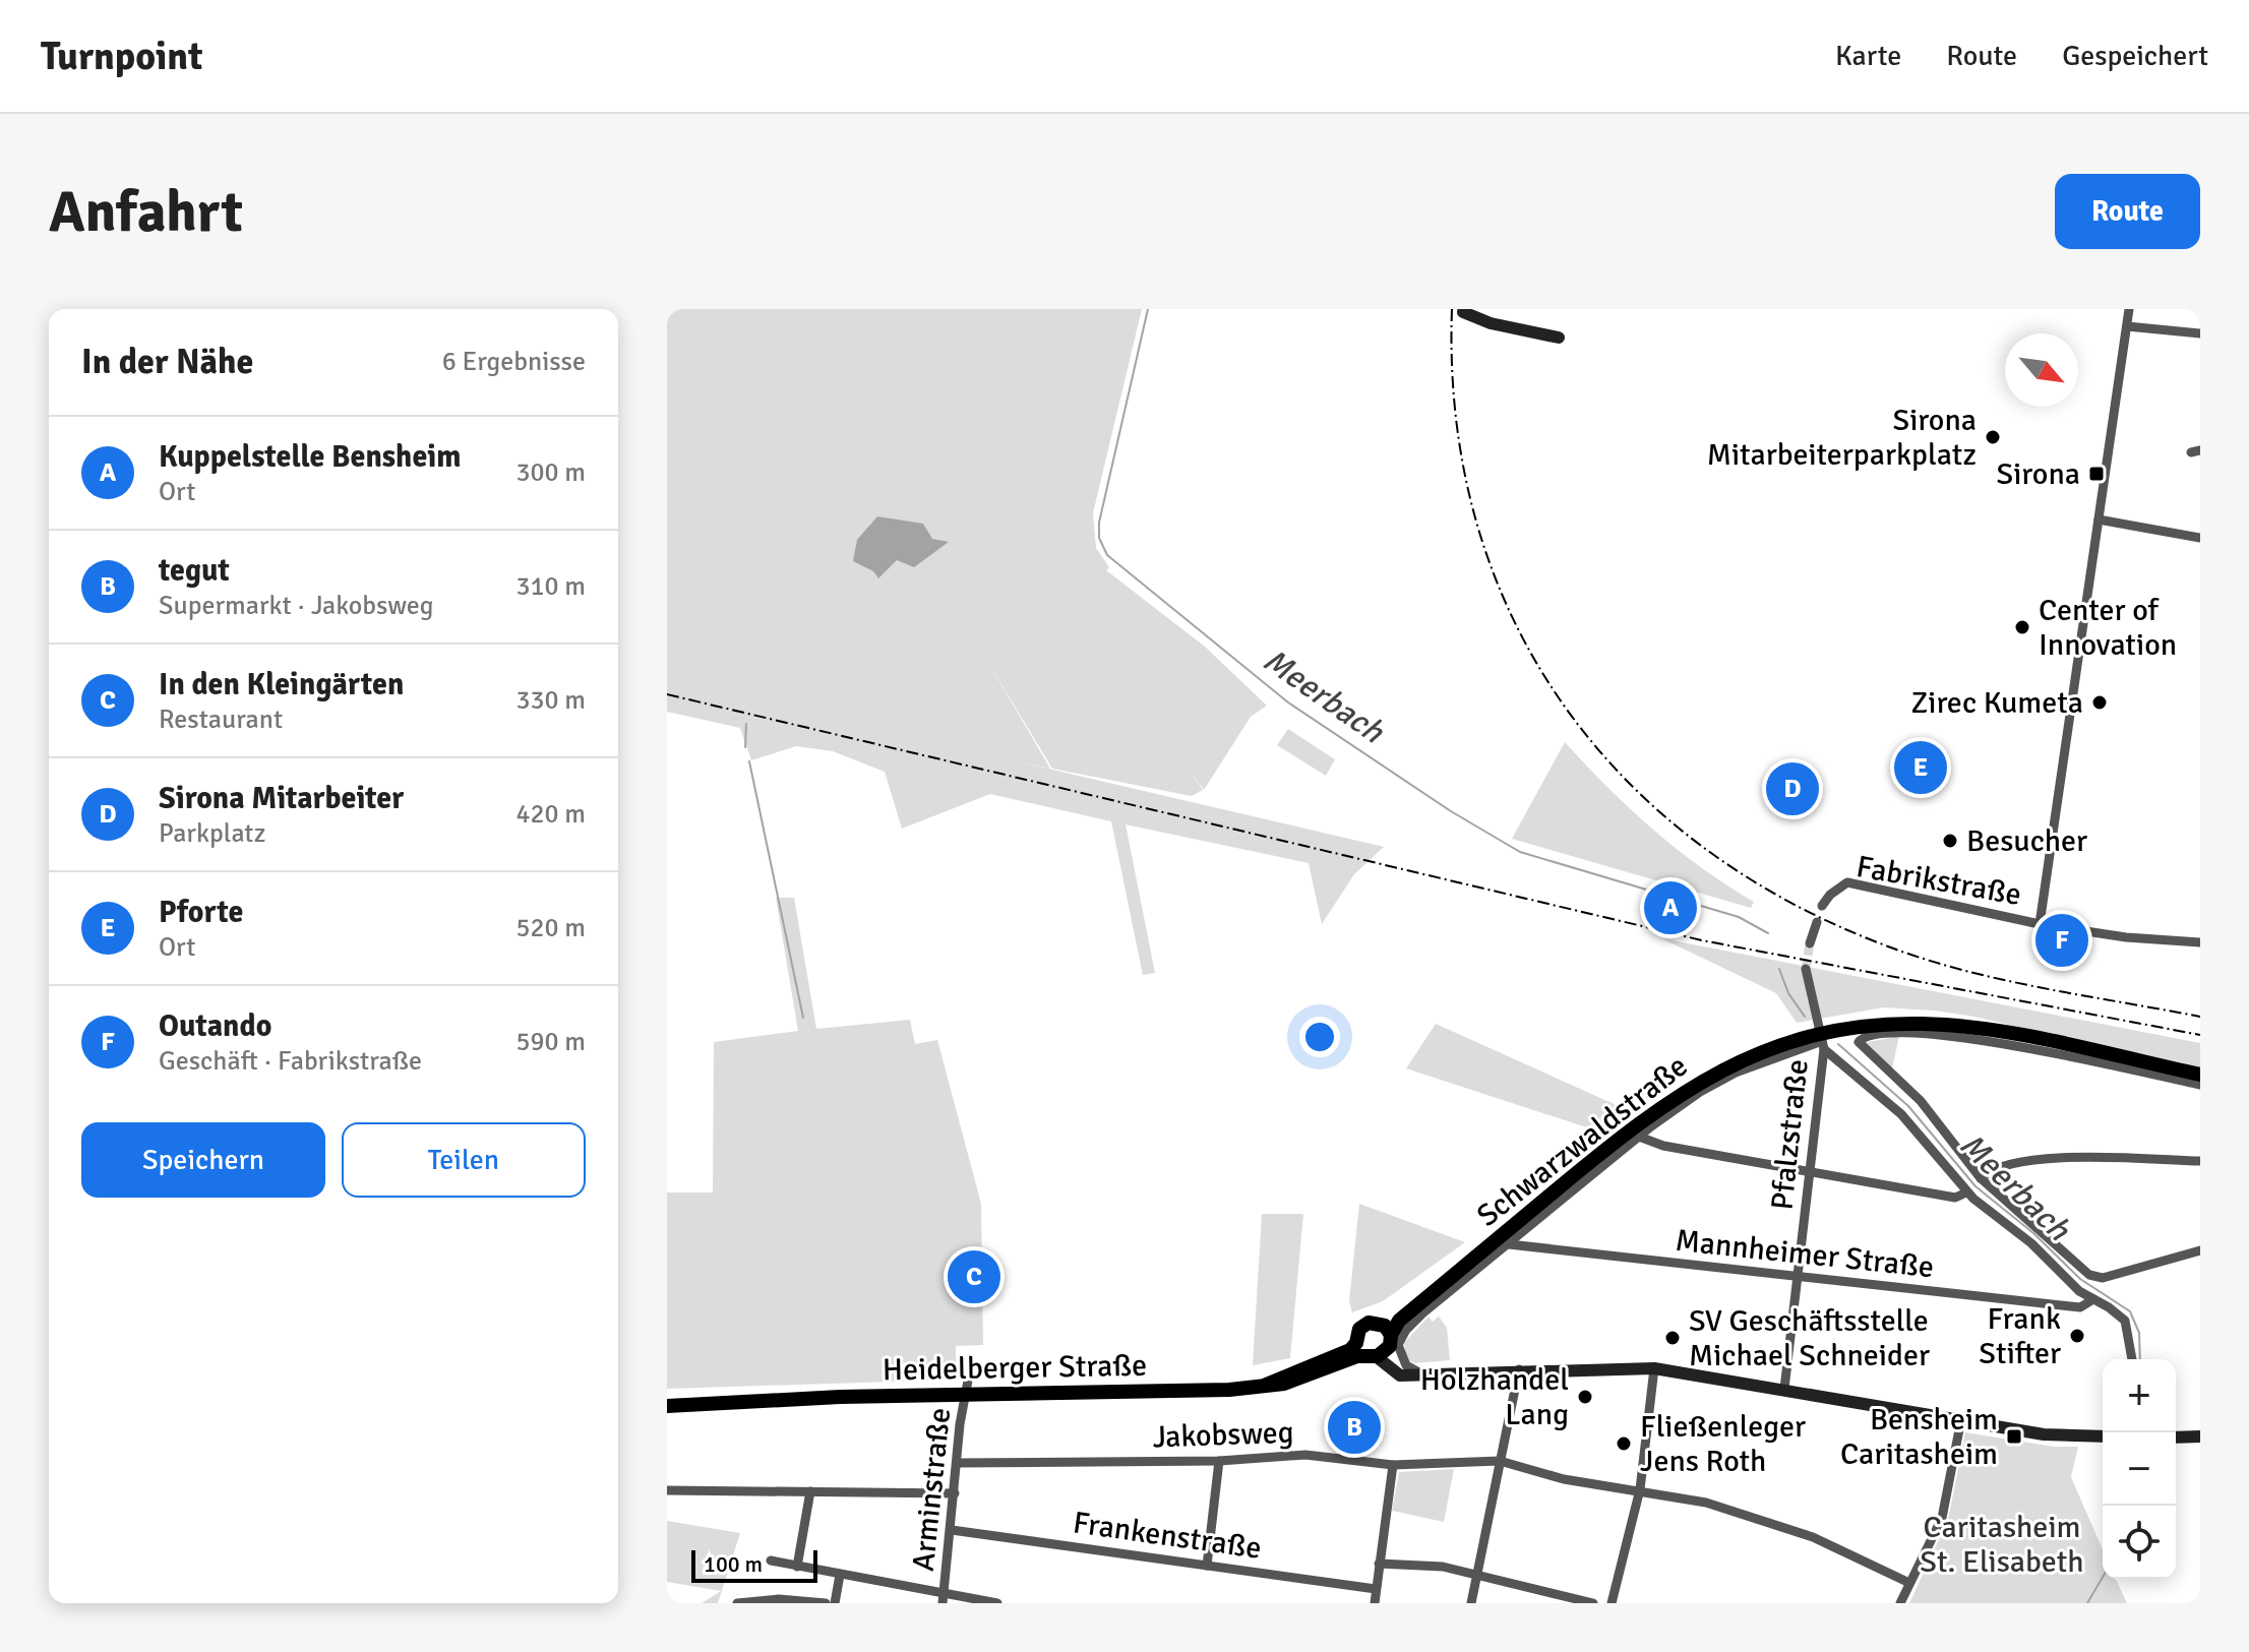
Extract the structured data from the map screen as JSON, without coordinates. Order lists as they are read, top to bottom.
{
  "streets": {
    "main road": ["Schwarzwaldstraße", "Heidelberger Straße"],
    "street": [
      "Fabrikstraße",
      "Pfalzstraße",
      "Mannheimer Straße",
      "Jakobsweg",
      "Arminstraße",
      "Frankenstraße"
    ]
  },
  "crossings": [
    ["Pfalzstraße", "Schwarzwaldstraße"],
    ["Pfalzstraße", "Mannheimer Straße"],
    ["Schwarzwaldstraße", "Mannheimer Straße"],
    ["Schwarzwaldstraße", "Heidelberger Straße"],
    ["Heidelberger Straße", "Arminstraße"],
    ["Jakobsweg", "Arminstraße"],
    ["Arminstraße", "Frankenstraße"]
  ],
  "water": ["Meerbach"],
  "parks": ["Caritasheim St. Elisabeth"],
  "places": {
    "other": [
      "Sirona Mitarbeiterparkplatz",
      "Center of Innovation",
      "Zirec Kumeta",
      "Besucher",
      "Frank Stifter",
      "SV Geschäftsstelle Michael Schneider",
      "Holzhandel Lang",
      "Fließenleger Jens Roth"
    ],
    "transit": ["Sirona", "Bensheim Caritasheim"]
  },
  "scale_bar": "100 m",
  "north": "bottom right",
  "page": {
    "header": "Turnpoint",
    "nav": ["Karte", "Route", "Gespeichert"],
    "buttons": [
      "Route",
      ["Speichern", "Teilen"]
    ],
    "title": "Anfahrt",
    "heading": ["In der Nähe", "6 Ergebnisse"],
    "list": [
      {
        "mark": "A",
        "name": "Kuppelstelle Bensheim",
        "note": "Ort",
        "value": "300 m"
      },
      {
        "mark": "B",
        "name": "tegut",
        "note": "Supermarkt · Jakobsweg",
        "value": "310 m"
      },
      {
        "mark": "C",
        "name": "In den Kleingärten",
        "note": "Restaurant",
        "value": "330 m"
      },
      {
        "mark": "D",
        "name": "Sirona Mitarbeiter",
        "note": "Parkplatz",
        "value": "420 m"
      },
      {
        "mark": "E",
        "name": "Pforte",
        "note": "Ort",
        "value": "520 m"
      },
      {
        "mark": "F",
        "name": "Outando",
        "note": "Geschäft · Fabrikstraße",
        "value": "590 m"
      }
    ],
    "pins": [
      "E",
      "D",
      "A",
      "F",
      "C",
      "B"
    ],
    "map_buttons": ["+", "−"],
    "scale": "100 m"
  }
}
